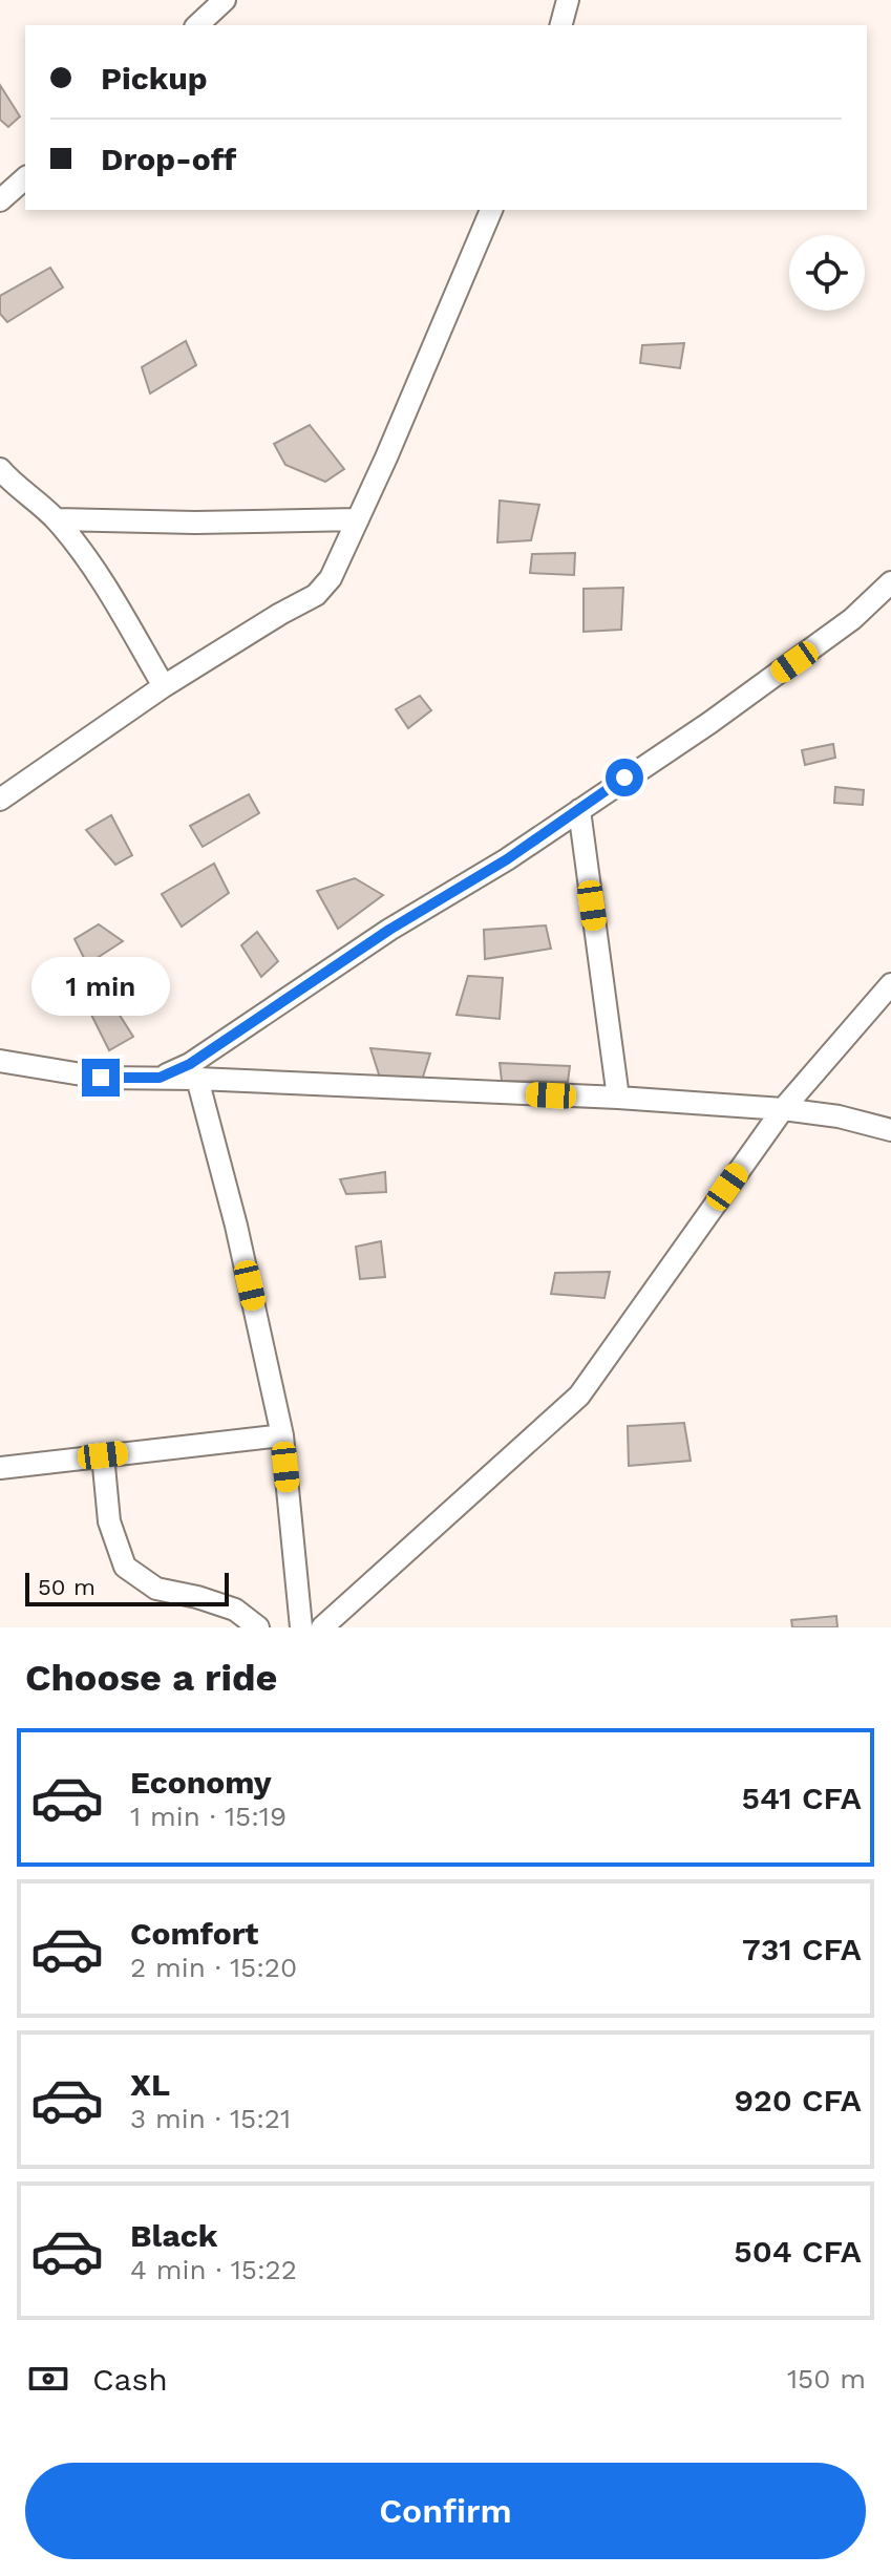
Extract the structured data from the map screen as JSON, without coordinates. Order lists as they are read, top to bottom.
{
  "scale_bar": "50 m",
  "page": {
    "banner": ["Pickup", "Drop-off"],
    "bubble": "1 min",
    "scale": "50 m",
    "heading": "Choose a ride",
    "list": [
      {
        "name": "Economy",
        "note": "1 min · 15:19",
        "value": "541 CFA"
      },
      {
        "name": "Comfort",
        "note": "2 min · 15:20",
        "value": "731 CFA"
      },
      {
        "name": "XL",
        "note": "3 min · 15:21",
        "value": "920 CFA"
      },
      {
        "name": "Black",
        "note": "4 min · 15:22",
        "value": "504 CFA"
      }
    ],
    "pay": ["Cash", "150 m"],
    "buttons": "Confirm"
  }
}
